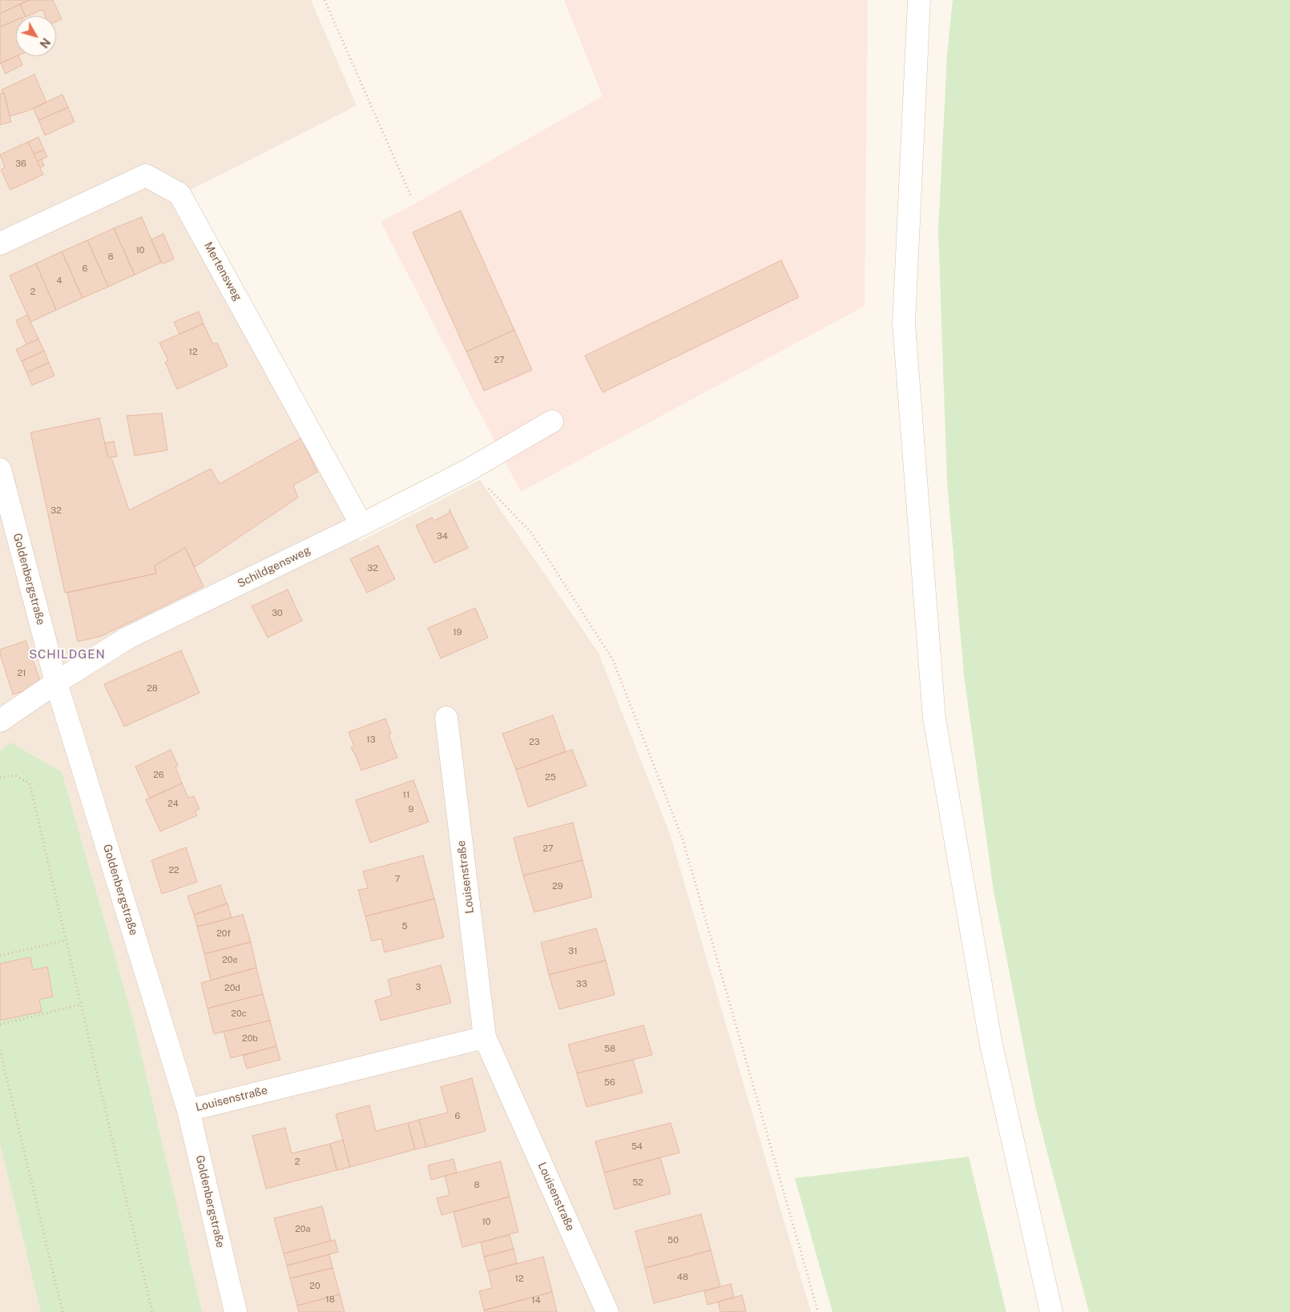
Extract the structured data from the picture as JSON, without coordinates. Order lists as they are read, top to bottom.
{
  "streets": {
    "street": [
      "Mertensweg",
      "Schildgensweg",
      "Goldenbergstraße",
      "Louisenstraße"
    ]
  },
  "crossings": [
    ["Mertensweg", "Schildgensweg"],
    ["Schildgensweg", "Goldenbergstraße"],
    ["Goldenbergstraße", "Louisenstraße"]
  ],
  "districts": ["SCHILDGEN"],
  "house_numbers": [
    "36",
    "10",
    "8",
    "6",
    "4",
    "2",
    "12",
    "27",
    "32",
    "34",
    "32",
    "30",
    "19",
    "21",
    "28",
    "13",
    "23",
    "26",
    "25",
    "11",
    "24",
    "9",
    "27",
    "22",
    "7",
    "29",
    "5",
    "20f",
    "31",
    "20e",
    "33",
    "3",
    "20d",
    "20c",
    "20b",
    "58",
    "56",
    "6",
    "54",
    "2",
    "52",
    "8",
    "10",
    "20a",
    "50",
    "48",
    "12",
    "20",
    "18",
    "14"
  ],
  "north": "bottom right"
}
